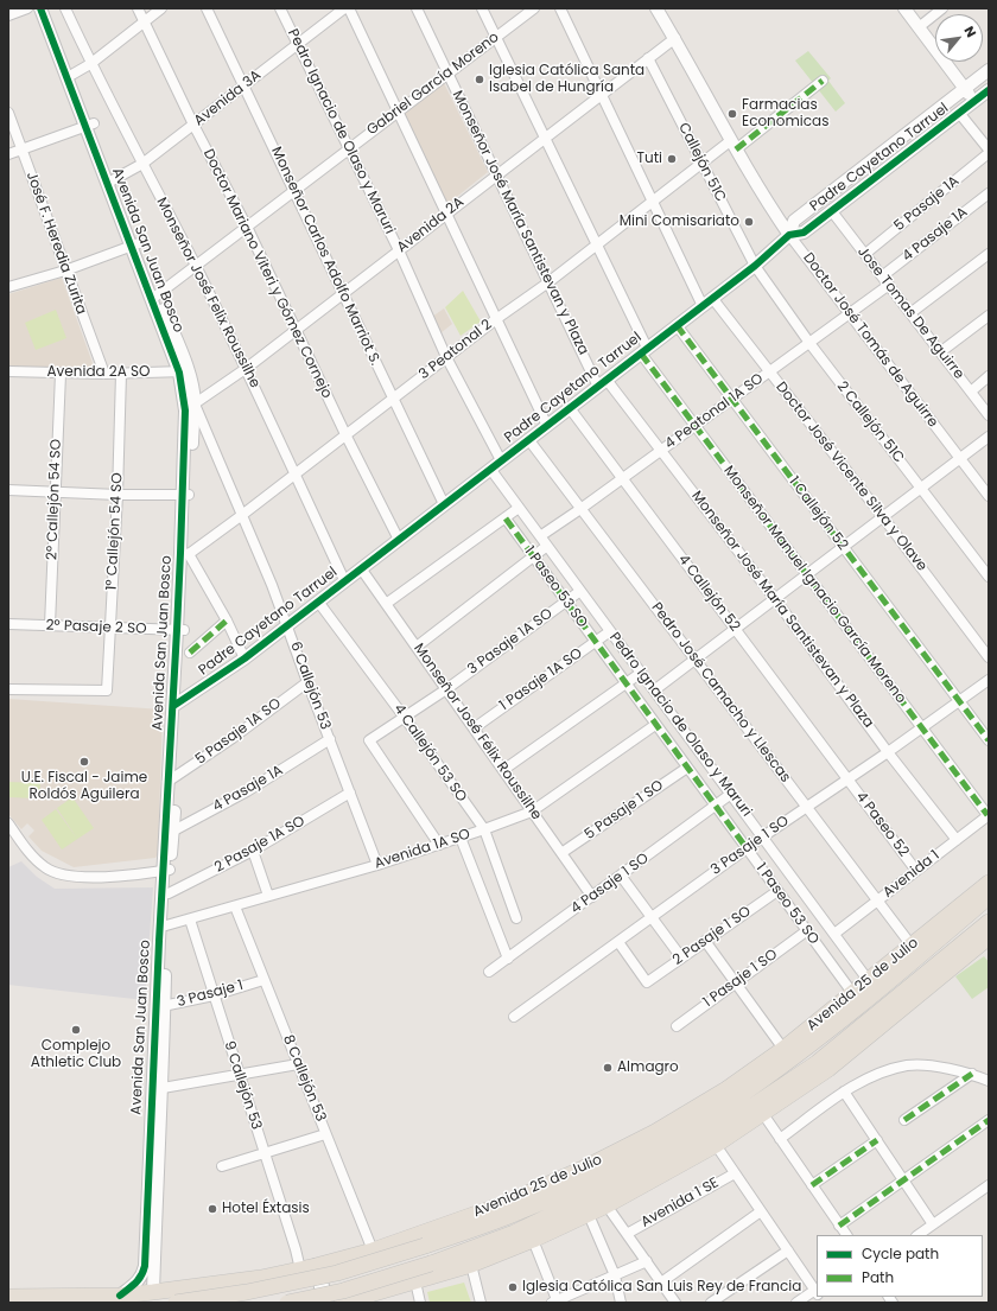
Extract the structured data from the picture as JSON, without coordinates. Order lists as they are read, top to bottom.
{
  "streets": {
    "main road": ["Avenida 25 de Julio"],
    "street": [
      "Gabriel García Moreno",
      "Avenida 3A",
      "Pedro Ignacio de Olaso y Maruri",
      "Padre Cayetano Tarruel",
      "Callejón 51C",
      "5 Pasaje 1A",
      "Monseñor José María Santistevan y Plaza",
      "Avenida 2A",
      "4 Pasaje 1A",
      "José F. Heredia Zurita",
      "Avenida San Juan Bosco",
      "Monseñor Carlos Adolfo Marriot S.",
      "Doctor Mariano Viteri y Gómez Cornejo",
      "Monseñor José Felix Roussilhe",
      "Jose Tomas De Aguirre",
      "Doctor José Tomás de Aguirre",
      "3 Peatonal 2",
      "Avenida 2A SO",
      "4 Peatonal 1A SO",
      "2 Callejón 51C",
      "Doctor José Vicente Silva y Olave",
      "2º Callejón 54 SO",
      "1 Callejón 52",
      "1º Callejón 54 SO",
      "Monseñor Manuel Ignacio García Moreno",
      "1 Paseo 53 SO",
      "4 Callejón 52",
      "2º Pasaje 2 SO",
      "3 Pasaje 1A SO",
      "1 Pasaje 1A SO",
      "6 Callejón 53",
      "Pedro José Camacho y Llescas",
      "5 Pasaje 1A SO",
      "Monseñor José Félix Roussilhe",
      "4 Callejón 53 SO",
      "5 Pasaje 1 SO",
      "4 Paseo 52",
      "2 Pasaje 1A SO",
      "3 Pasaje 1 SO",
      "Avenida 1A SO",
      "Avenida 1",
      "4 Pasaje 1 SO",
      "2 Pasaje 1 SO",
      "1 Pasaje 1 SO",
      "3 Pasaje 1",
      "8 Callejón 53",
      "9 Callejón 53",
      "Avenida 1 SE"
    ]
  },
  "crossings": [
    ["Gabriel García Moreno", "Pedro Ignacio de Olaso y Maruri"],
    ["Gabriel García Moreno", "Monseñor José María Santistevan y Plaza"],
    ["Gabriel García Moreno", "Avenida San Juan Bosco"],
    ["Gabriel García Moreno", "Monseñor Carlos Adolfo Marriot S."],
    ["Gabriel García Moreno", "Doctor Mariano Viteri y Gómez Cornejo"],
    ["Gabriel García Moreno", "Monseñor José Felix Roussilhe"],
    ["Gabriel García Moreno", "Monseñor Manuel Ignacio García Moreno"],
    ["Avenida 3A", "Pedro Ignacio de Olaso y Maruri"],
    ["Avenida 3A", "Avenida San Juan Bosco"],
    ["Avenida 3A", "Monseñor Carlos Adolfo Marriot S."],
    ["Avenida 3A", "Doctor Mariano Viteri y Gómez Cornejo"],
    ["Avenida 3A", "Monseñor José Felix Roussilhe"],
    ["Pedro Ignacio de Olaso y Maruri", "Padre Cayetano Tarruel"],
    ["Pedro Ignacio de Olaso y Maruri", "Avenida 2A"],
    ["Pedro Ignacio de Olaso y Maruri", "3 Peatonal 2"],
    ["Pedro Ignacio de Olaso y Maruri", "4 Peatonal 1A SO"],
    ["Pedro Ignacio de Olaso y Maruri", "3 Pasaje 1A SO"],
    ["Pedro Ignacio de Olaso y Maruri", "1 Pasaje 1A SO"],
    ["Pedro Ignacio de Olaso y Maruri", "3 Pasaje 1 SO"],
    ["Pedro Ignacio de Olaso y Maruri", "Avenida 1"],
    ["Pedro Ignacio de Olaso y Maruri", "4 Pasaje 1 SO"],
    ["Pedro Ignacio de Olaso y Maruri", "Avenida 25 de Julio"],
    ["Padre Cayetano Tarruel", "Callejón 51C"],
    ["Padre Cayetano Tarruel", "Monseñor José María Santistevan y Plaza"],
    ["Padre Cayetano Tarruel", "Avenida San Juan Bosco"],
    ["Padre Cayetano Tarruel", "Monseñor Carlos Adolfo Marriot S."],
    ["Padre Cayetano Tarruel", "Doctor Mariano Viteri y Gómez Cornejo"],
    ["Padre Cayetano Tarruel", "Monseñor José Felix Roussilhe"],
    ["Padre Cayetano Tarruel", "Jose Tomas De Aguirre"],
    ["Padre Cayetano Tarruel", "Doctor José Tomás de Aguirre"],
    ["Padre Cayetano Tarruel", "2 Callejón 51C"],
    ["Padre Cayetano Tarruel", "Doctor José Vicente Silva y Olave"],
    ["Padre Cayetano Tarruel", "1 Callejón 52"],
    ["Padre Cayetano Tarruel", "Monseñor Manuel Ignacio García Moreno"],
    ["Padre Cayetano Tarruel", "4 Callejón 52"],
    ["Padre Cayetano Tarruel", "6 Callejón 53"],
    ["Padre Cayetano Tarruel", "Pedro José Camacho y Llescas"],
    ["Padre Cayetano Tarruel", "Monseñor José Félix Roussilhe"],
    ["Padre Cayetano Tarruel", "4 Callejón 53 SO"],
    ["Callejón 51C", "Avenida 2A"],
    ["Callejón 51C", "3 Peatonal 2"],
    ["Callejón 51C", "2 Callejón 51C"],
    ["5 Pasaje 1A", "Jose Tomas De Aguirre"],
    ["Monseñor José María Santistevan y Plaza", "Avenida 2A"],
    ["Monseñor José María Santistevan y Plaza", "3 Peatonal 2"],
    ["Monseñor José María Santistevan y Plaza", "4 Peatonal 1A SO"],
    ["Monseñor José María Santistevan y Plaza", "3 Pasaje 1 SO"],
    ["Monseñor José María Santistevan y Plaza", "Avenida 1"],
    ["Avenida 2A", "Avenida San Juan Bosco"],
    ["Avenida 2A", "Monseñor Carlos Adolfo Marriot S."],
    ["Avenida 2A", "Doctor Mariano Viteri y Gómez Cornejo"],
    ["Avenida 2A", "Monseñor José Felix Roussilhe"],
    ["Avenida 2A", "Doctor José Tomás de Aguirre"],
    ["Avenida 2A", "Monseñor Manuel Ignacio García Moreno"],
    ["Avenida 2A", "6 Callejón 53"],
    ["4 Pasaje 1A", "Avenida San Juan Bosco"],
    ["4 Pasaje 1A", "Jose Tomas De Aguirre"],
    ["4 Pasaje 1A", "6 Callejón 53"],
    ["José F. Heredia Zurita", "Avenida 2A SO"],
    ["Avenida San Juan Bosco", "3 Peatonal 2"],
    ["Avenida San Juan Bosco", "Avenida 2A SO"],
    ["Avenida San Juan Bosco", "2º Pasaje 2 SO"],
    ["Avenida San Juan Bosco", "6 Callejón 53"],
    ["Avenida San Juan Bosco", "5 Pasaje 1A SO"],
    ["Avenida San Juan Bosco", "2 Pasaje 1A SO"],
    ["Avenida San Juan Bosco", "Avenida 1A SO"],
    ["Avenida San Juan Bosco", "Avenida 25 de Julio"],
    ["Avenida San Juan Bosco", "3 Pasaje 1"],
    ["Monseñor Carlos Adolfo Marriot S.", "3 Peatonal 2"],
    ["Doctor Mariano Viteri y Gómez Cornejo", "3 Peatonal 2"],
    ["Monseñor José Felix Roussilhe", "3 Peatonal 2"],
    ["Jose Tomas De Aguirre", "4 Peatonal 1A SO"],
    ["Doctor José Tomás de Aguirre", "3 Peatonal 2"],
    ["Doctor José Tomás de Aguirre", "4 Peatonal 1A SO"],
    ["3 Peatonal 2", "Monseñor Manuel Ignacio García Moreno"],
    ["3 Peatonal 2", "6 Callejón 53"],
    ["Avenida 2A SO", "2º Callejón 54 SO"],
    ["Avenida 2A SO", "1º Callejón 54 SO"],
    ["4 Peatonal 1A SO", "2 Callejón 51C"],
    ["4 Peatonal 1A SO", "Doctor José Vicente Silva y Olave"],
    ["4 Peatonal 1A SO", "1 Callejón 52"],
    ["4 Peatonal 1A SO", "Monseñor Manuel Ignacio García Moreno"],
    ["4 Peatonal 1A SO", "4 Callejón 52"],
    ["4 Peatonal 1A SO", "Pedro José Camacho y Llescas"],
    ["2º Callejón 54 SO", "2º Pasaje 2 SO"],
    ["1 Callejón 52", "3 Pasaje 1 SO"],
    ["1º Callejón 54 SO", "2º Pasaje 2 SO"],
    ["Monseñor Manuel Ignacio García Moreno", "3 Pasaje 1 SO"],
    ["Monseñor Manuel Ignacio García Moreno", "Avenida 1"],
    ["1 Paseo 53 SO", "3 Pasaje 1A SO"],
    ["1 Paseo 53 SO", "1 Pasaje 1A SO"],
    ["1 Paseo 53 SO", "5 Pasaje 1 SO"],
    ["1 Paseo 53 SO", "3 Pasaje 1 SO"],
    ["1 Paseo 53 SO", "Avenida 1A SO"],
    ["1 Paseo 53 SO", "4 Pasaje 1 SO"],
    ["1 Paseo 53 SO", "2 Pasaje 1 SO"],
    ["1 Paseo 53 SO", "1 Pasaje 1 SO"],
    ["1 Paseo 53 SO", "Avenida 25 de Julio"],
    ["4 Callejón 52", "4 Paseo 52"],
    ["4 Callejón 52", "3 Pasaje 1 SO"],
    ["3 Pasaje 1A SO", "Monseñor José Félix Roussilhe"],
    ["3 Pasaje 1A SO", "4 Callejón 53 SO"],
    ["3 Pasaje 1A SO", "Avenida 1A SO"],
    ["1 Pasaje 1A SO", "Monseñor José Félix Roussilhe"],
    ["6 Callejón 53", "5 Pasaje 1A SO"],
    ["6 Callejón 53", "2 Pasaje 1A SO"],
    ["6 Callejón 53", "Avenida 1A SO"],
    ["Pedro José Camacho y Llescas", "3 Pasaje 1 SO"],
    ["Pedro José Camacho y Llescas", "Avenida 1"],
    ["Pedro José Camacho y Llescas", "Avenida 25 de Julio"],
    ["Monseñor José Félix Roussilhe", "5 Pasaje 1 SO"],
    ["Monseñor José Félix Roussilhe", "Avenida 1A SO"],
    ["Monseñor José Félix Roussilhe", "4 Pasaje 1 SO"],
    ["4 Callejón 53 SO", "Avenida 1A SO"],
    ["4 Paseo 52", "3 Pasaje 1 SO"],
    ["4 Paseo 52", "Avenida 1"],
    ["3 Pasaje 1 SO", "2 Pasaje 1 SO"],
    ["Avenida 1A SO", "8 Callejón 53"],
    ["Avenida 1A SO", "9 Callejón 53"],
    ["Avenida 25 de Julio", "8 Callejón 53"],
    ["Avenida 25 de Julio", "9 Callejón 53"],
    ["3 Pasaje 1", "8 Callejón 53"],
    ["3 Pasaje 1", "9 Callejón 53"]
  ],
  "places": [
    "Iglesia Católica Santa Isabel de Hungría",
    "Farmacias Economicas",
    "Tuti",
    "Mini Comisariato",
    "U.E. Fiscal - Jaime Roldós Aguilera",
    "Complejo Athletic Club",
    "Almagro",
    "Hotel Éxtasis",
    "Iglesia Católica San Luis Rey de Francia"
  ],
  "legend": ["Cycle path", "Path"],
  "north": "top right"
}
